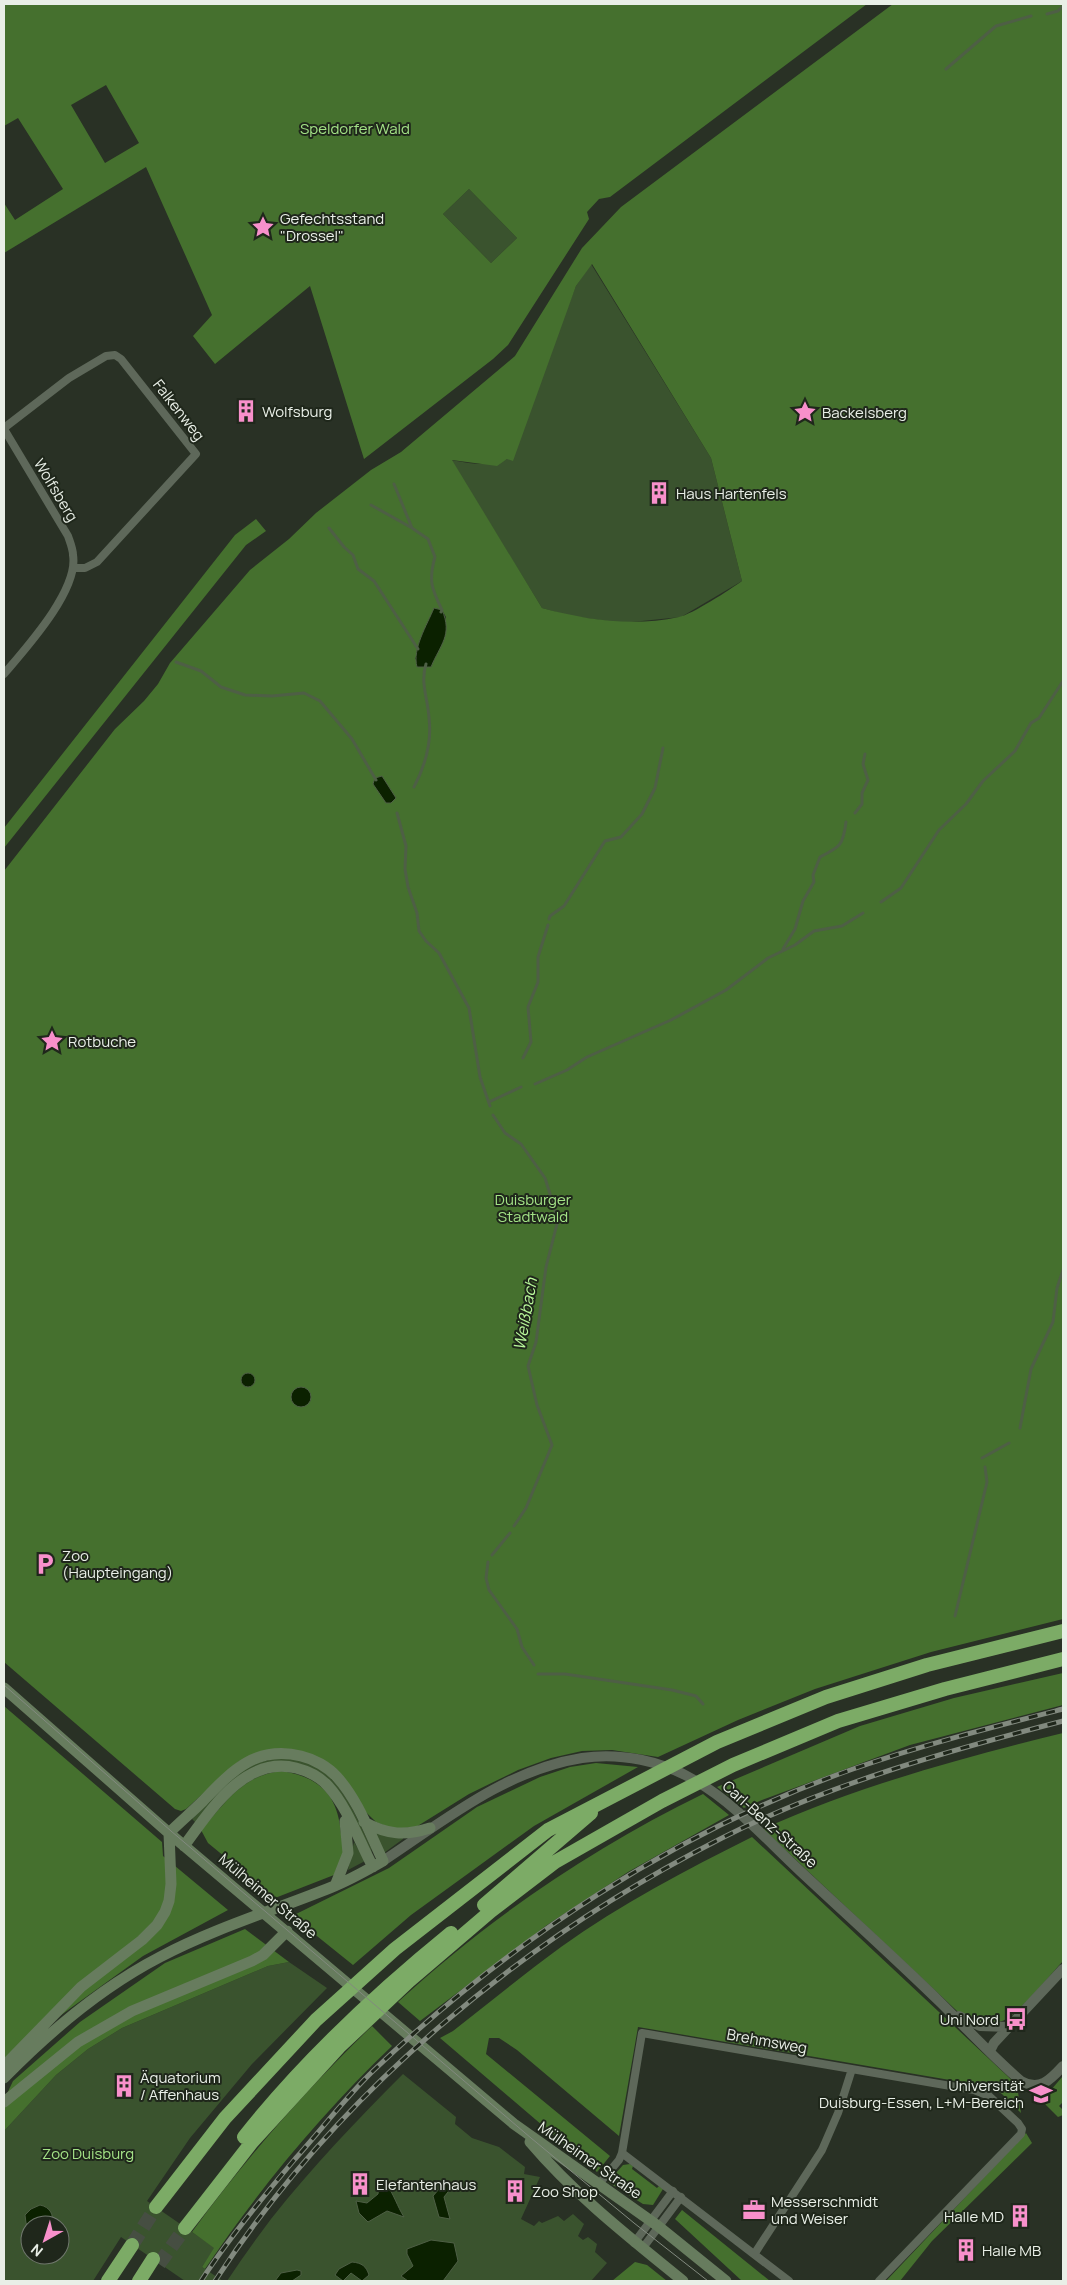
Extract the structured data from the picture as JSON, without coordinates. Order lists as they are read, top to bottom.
{
  "streets": {
    "main road": ["Carl-Benz-Straße", "Mülheimer Straße"],
    "street": ["Falkenweg", "Wolfsberg", "Brehmsweg"]
  },
  "crossings": [
    ["Falkenweg", "Wolfsberg"],
    ["Mülheimer Straße", "Brehmsweg"]
  ],
  "water": ["Weißbach"],
  "parks": ["Speldorfer Wald", "Duisburger Stadtwald", "Zoo Duisburg"],
  "places": {
    "place": ["Gefechtsstand \"Drossel\"", "Backelsberg", "Rotbuche"],
    "building": [
      "Wolfsburg",
      "Haus Hartenfels",
      "Äquatorium / Affenhaus",
      "Elefantenhaus",
      "Zoo Shop",
      "Halle MD",
      "Halle MB"
    ],
    "parking": ["Zoo (Haupteingang)"],
    "bus stop": ["Uni Nord"],
    "school or university": ["Universität Duisburg-Essen, L+M-Bereich"],
    "office": ["Messerschmidt und Weiser"]
  },
  "north": "bottom left"
}
